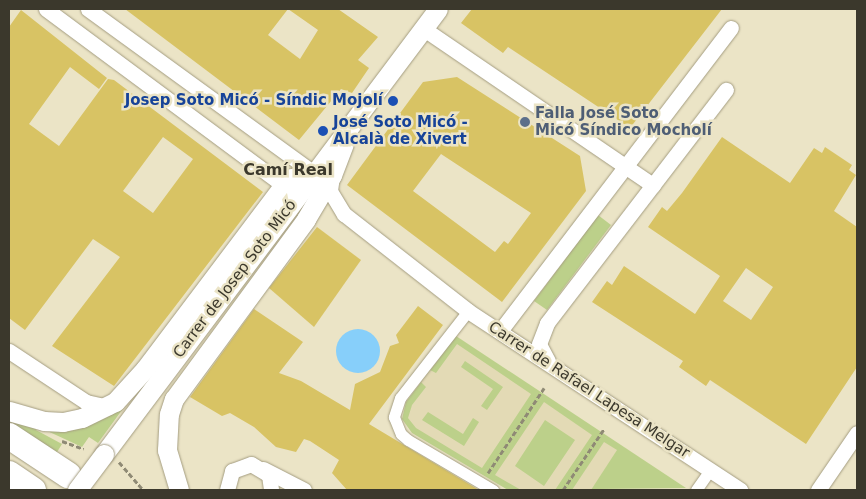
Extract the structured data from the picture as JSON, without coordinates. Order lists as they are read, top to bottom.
{
  "streets": {
    "street": ["Carrer de Josep Soto Micó", "Carrer de Rafael Lapesa Melgar"]
  },
  "districts": ["Camí Real"],
  "places": ["Josep Soto Micó - Síndic Mojolí", "Falla José Soto Micó Síndico Mocholí", "José Soto Micó - Alcalà de Xivert"]
}
